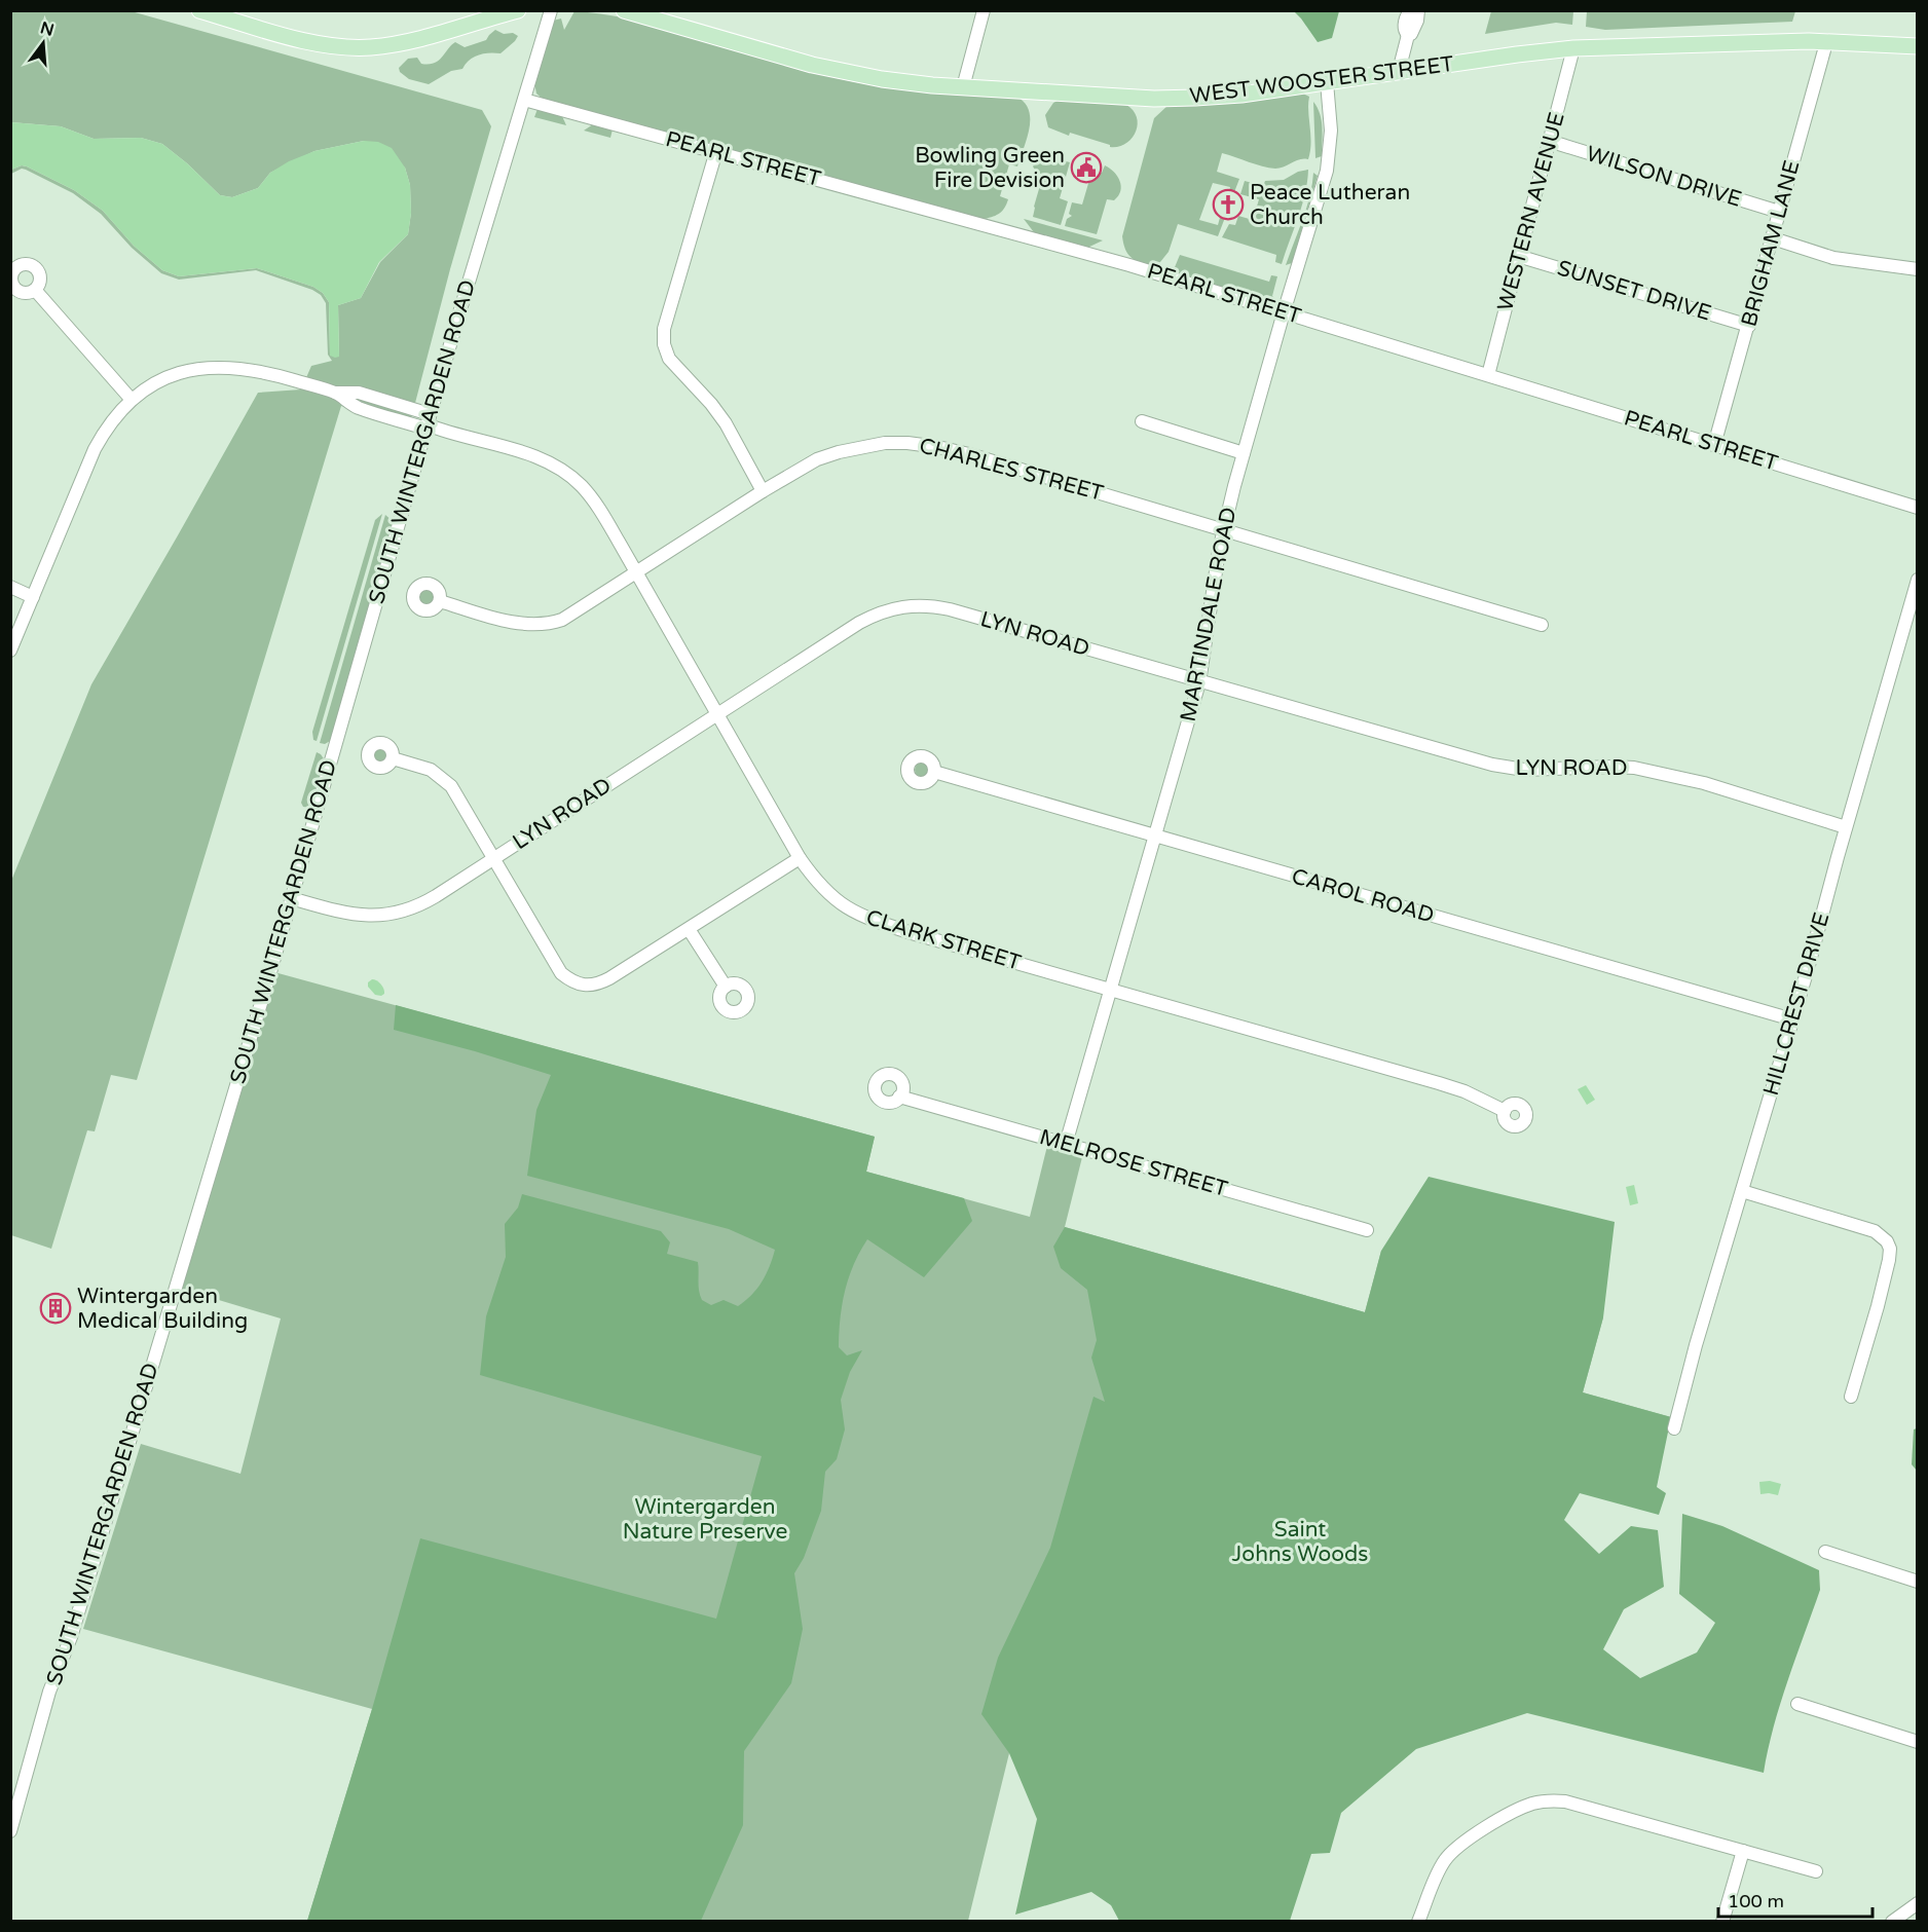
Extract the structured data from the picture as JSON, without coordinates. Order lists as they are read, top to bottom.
{
  "streets": {
    "main road": ["WEST WOOSTER STREET"],
    "street": [
      "PEARL STREET",
      "WILSON DRIVE",
      "WESTERN AVENUE",
      "BRIGHAM LANE",
      "SUNSET DRIVE",
      "SOUTH WINTERGARDEN ROAD",
      "CHARLES STREET",
      "MARTINDALE ROAD",
      "LYN ROAD",
      "CAROL ROAD",
      "CLARK STREET",
      "HILLCREST DRIVE",
      "MELROSE STREET"
    ]
  },
  "crossings": [
    ["WEST WOOSTER STREET", "WESTERN AVENUE"],
    ["WEST WOOSTER STREET", "BRIGHAM LANE"],
    ["WEST WOOSTER STREET", "MARTINDALE ROAD"],
    ["PEARL STREET", "WESTERN AVENUE"],
    ["PEARL STREET", "BRIGHAM LANE"],
    ["PEARL STREET", "SOUTH WINTERGARDEN ROAD"],
    ["PEARL STREET", "MARTINDALE ROAD"],
    ["WILSON DRIVE", "WESTERN AVENUE"],
    ["WILSON DRIVE", "BRIGHAM LANE"],
    ["WESTERN AVENUE", "SUNSET DRIVE"],
    ["BRIGHAM LANE", "SUNSET DRIVE"],
    ["SOUTH WINTERGARDEN ROAD", "LYN ROAD"],
    ["SOUTH WINTERGARDEN ROAD", "CLARK STREET"],
    ["CHARLES STREET", "MARTINDALE ROAD"],
    ["CHARLES STREET", "CLARK STREET"],
    ["MARTINDALE ROAD", "LYN ROAD"],
    ["MARTINDALE ROAD", "CAROL ROAD"],
    ["MARTINDALE ROAD", "CLARK STREET"],
    ["MARTINDALE ROAD", "MELROSE STREET"],
    ["LYN ROAD", "CLARK STREET"],
    ["LYN ROAD", "HILLCREST DRIVE"],
    ["CAROL ROAD", "HILLCREST DRIVE"]
  ],
  "parks": ["Wintergarden Nature Preserve", "Saint Johns Woods"],
  "places": {
    "public building": ["Bowling Green Fire Devision"],
    "church": ["Peace Lutheran Church"],
    "building": ["Wintergarden Medical Building"]
  },
  "scale_bar": "100 m",
  "north": "top"
}
